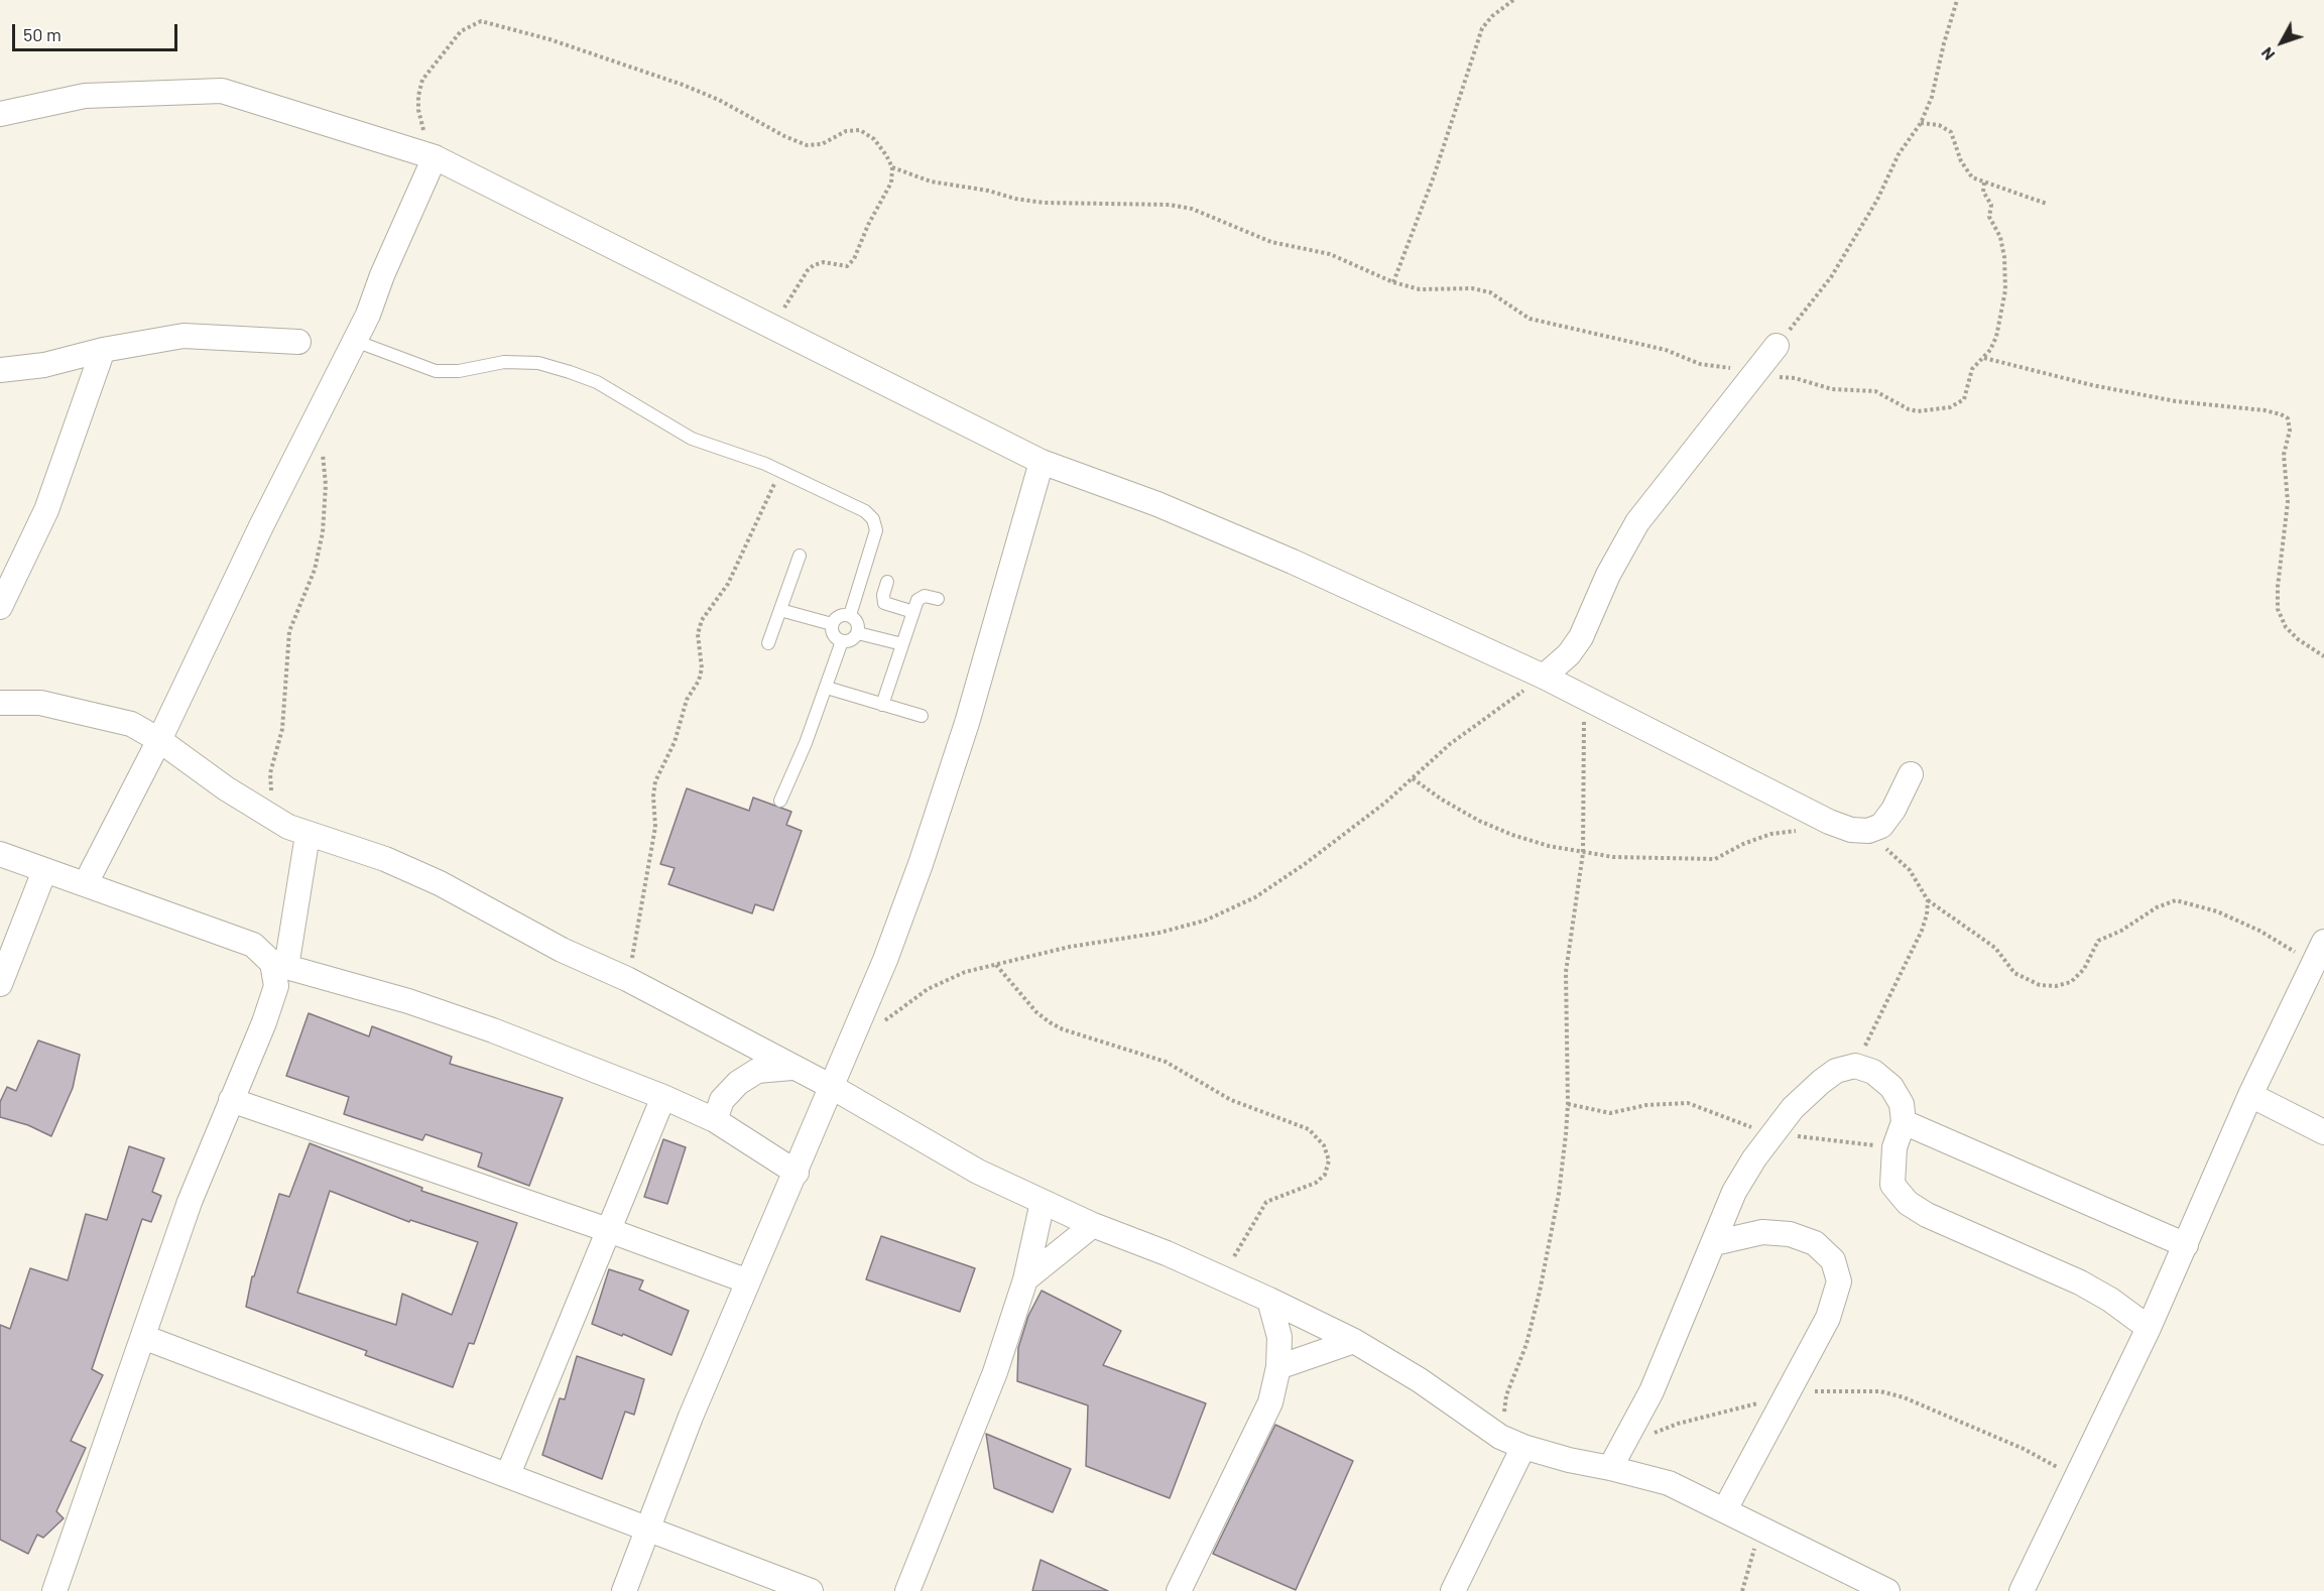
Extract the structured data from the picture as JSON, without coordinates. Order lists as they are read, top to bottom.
{
  "scale_bar": "50 m",
  "north": "bottom left"
}
